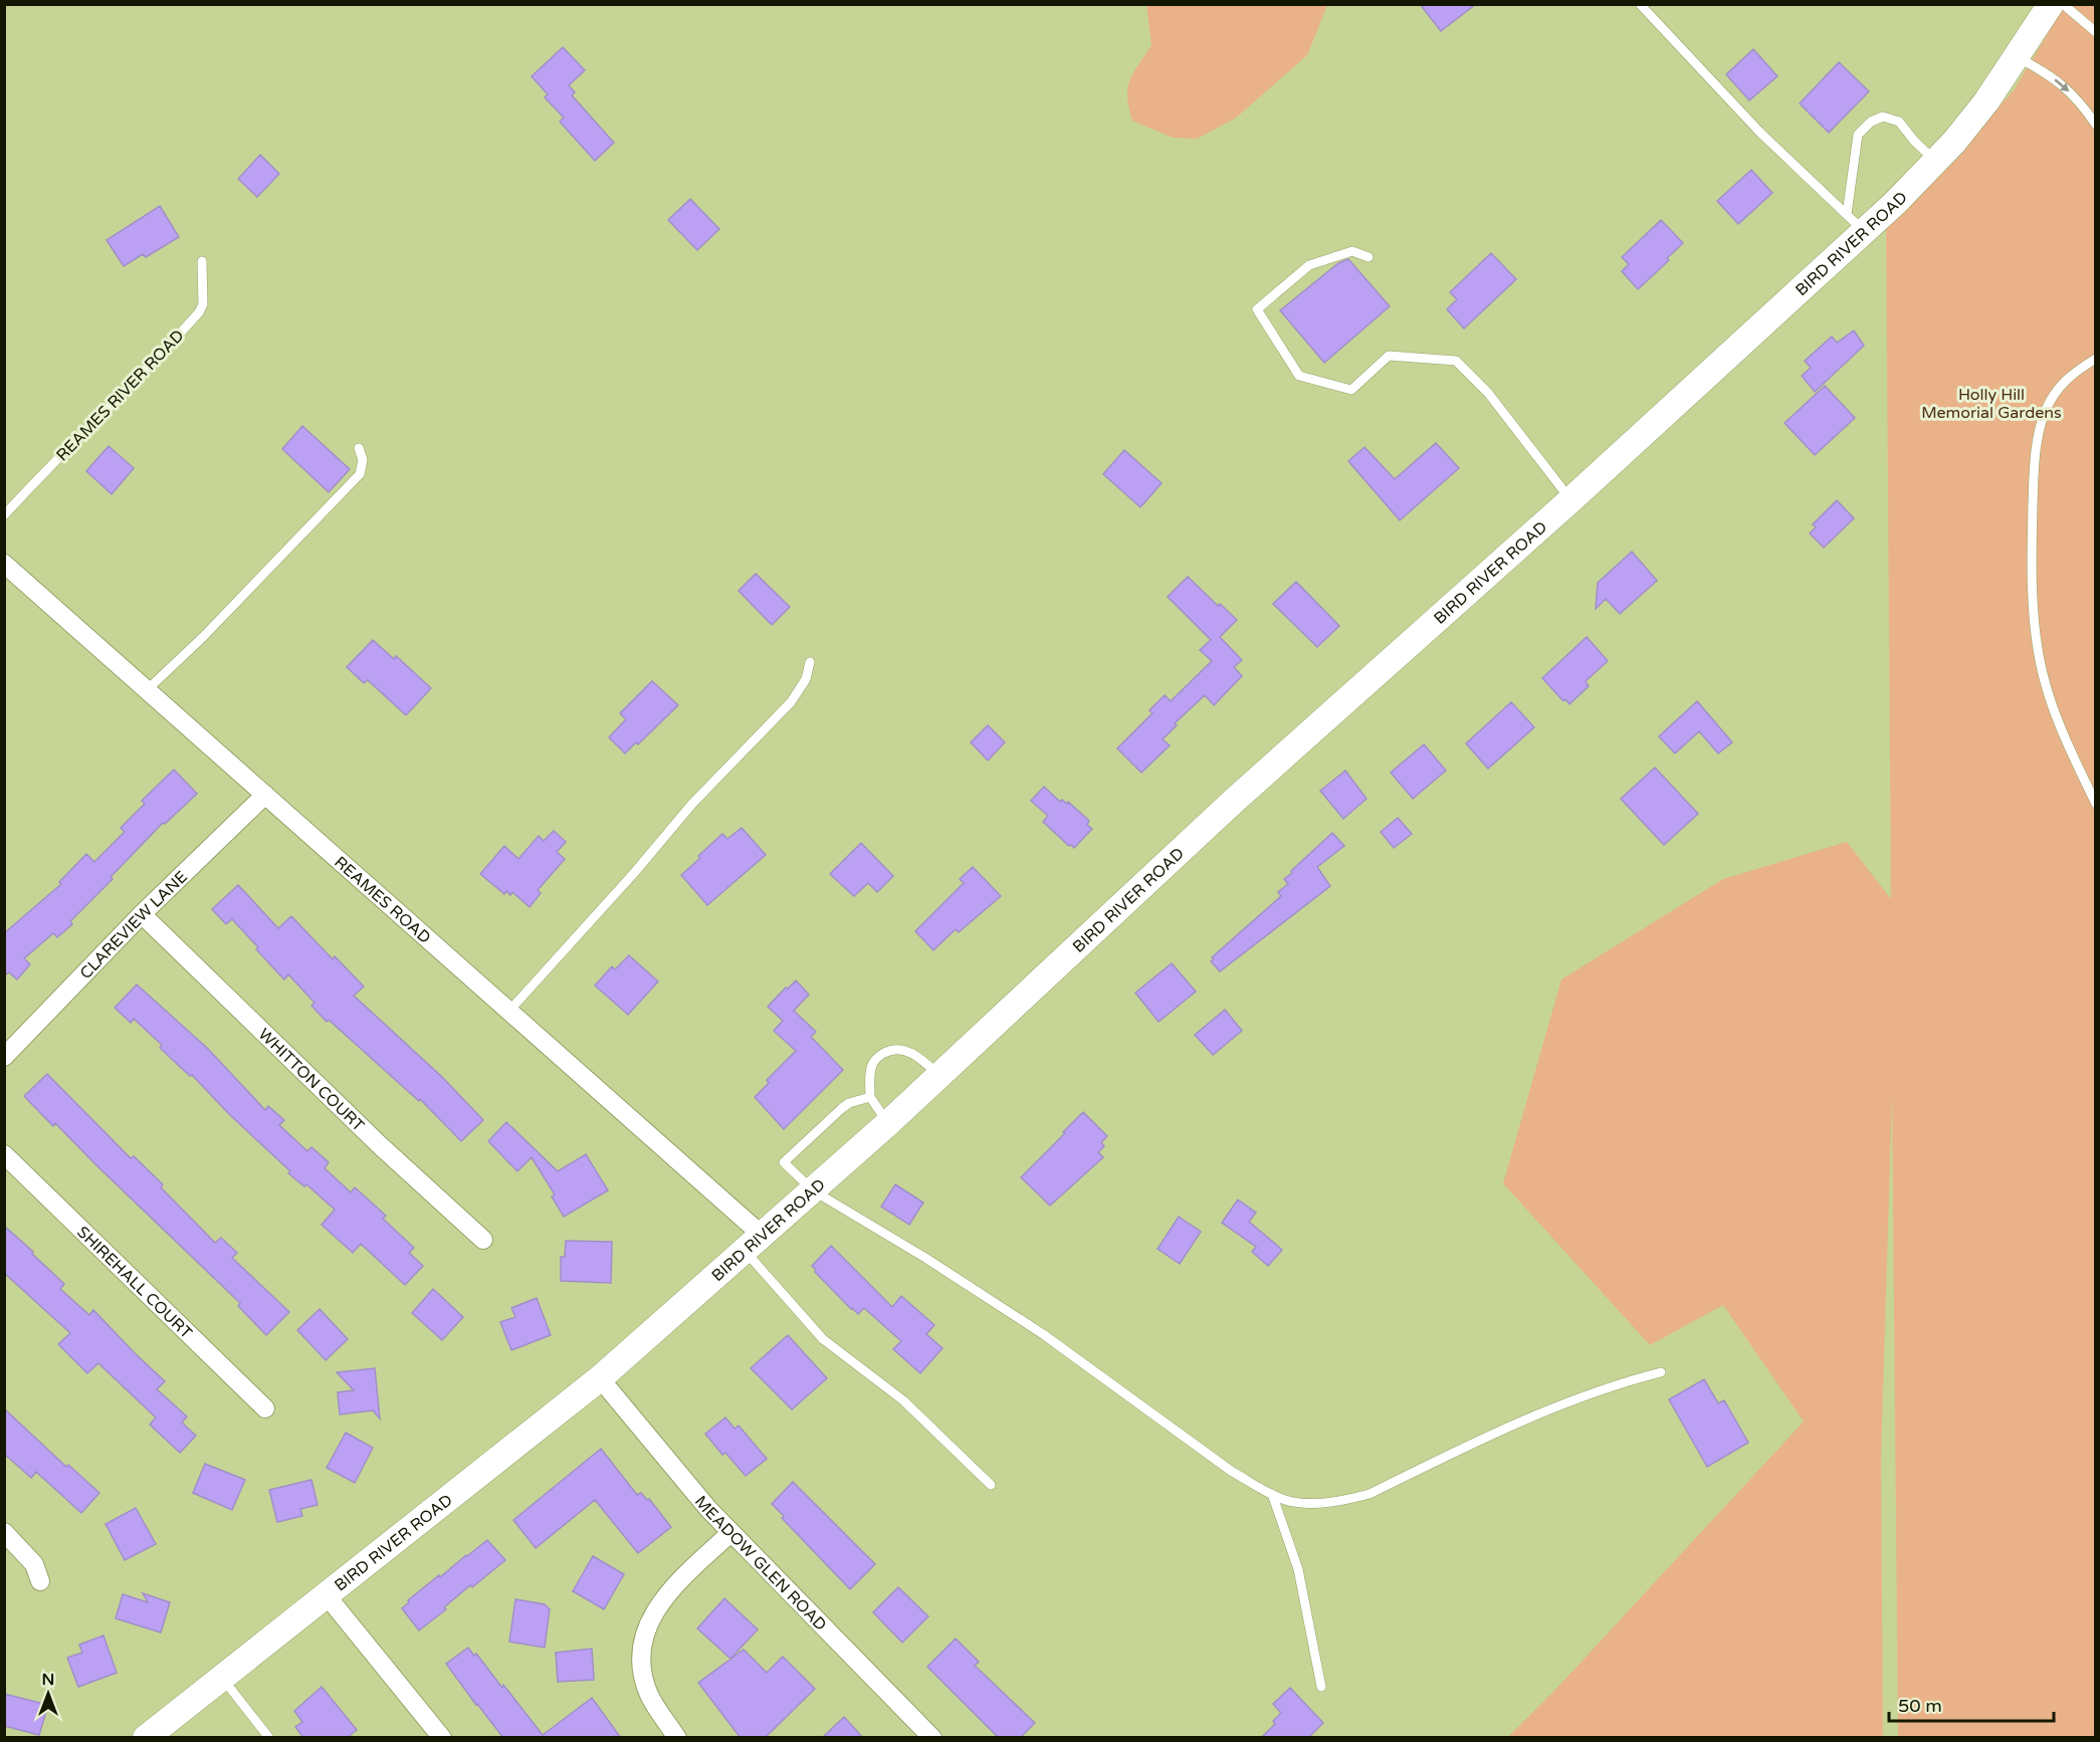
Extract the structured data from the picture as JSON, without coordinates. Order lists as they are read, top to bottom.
{
  "streets": {
    "street": [
      "BIRD RIVER ROAD",
      "REAMES ROAD",
      "CLAREVIEW LANE",
      "WHITTON COURT",
      "SHIREHALL COURT",
      "MEADOW GLEN ROAD"
    ],
    "lane": ["REAMES RIVER ROAD"]
  },
  "crossings": [
    ["BIRD RIVER ROAD", "REAMES ROAD"],
    ["BIRD RIVER ROAD", "MEADOW GLEN ROAD"],
    ["REAMES ROAD", "CLAREVIEW LANE"],
    ["CLAREVIEW LANE", "WHITTON COURT"]
  ],
  "parks": ["Holly Hill Memorial Gardens"],
  "scale_bar": "50 m",
  "north": "top"
}
